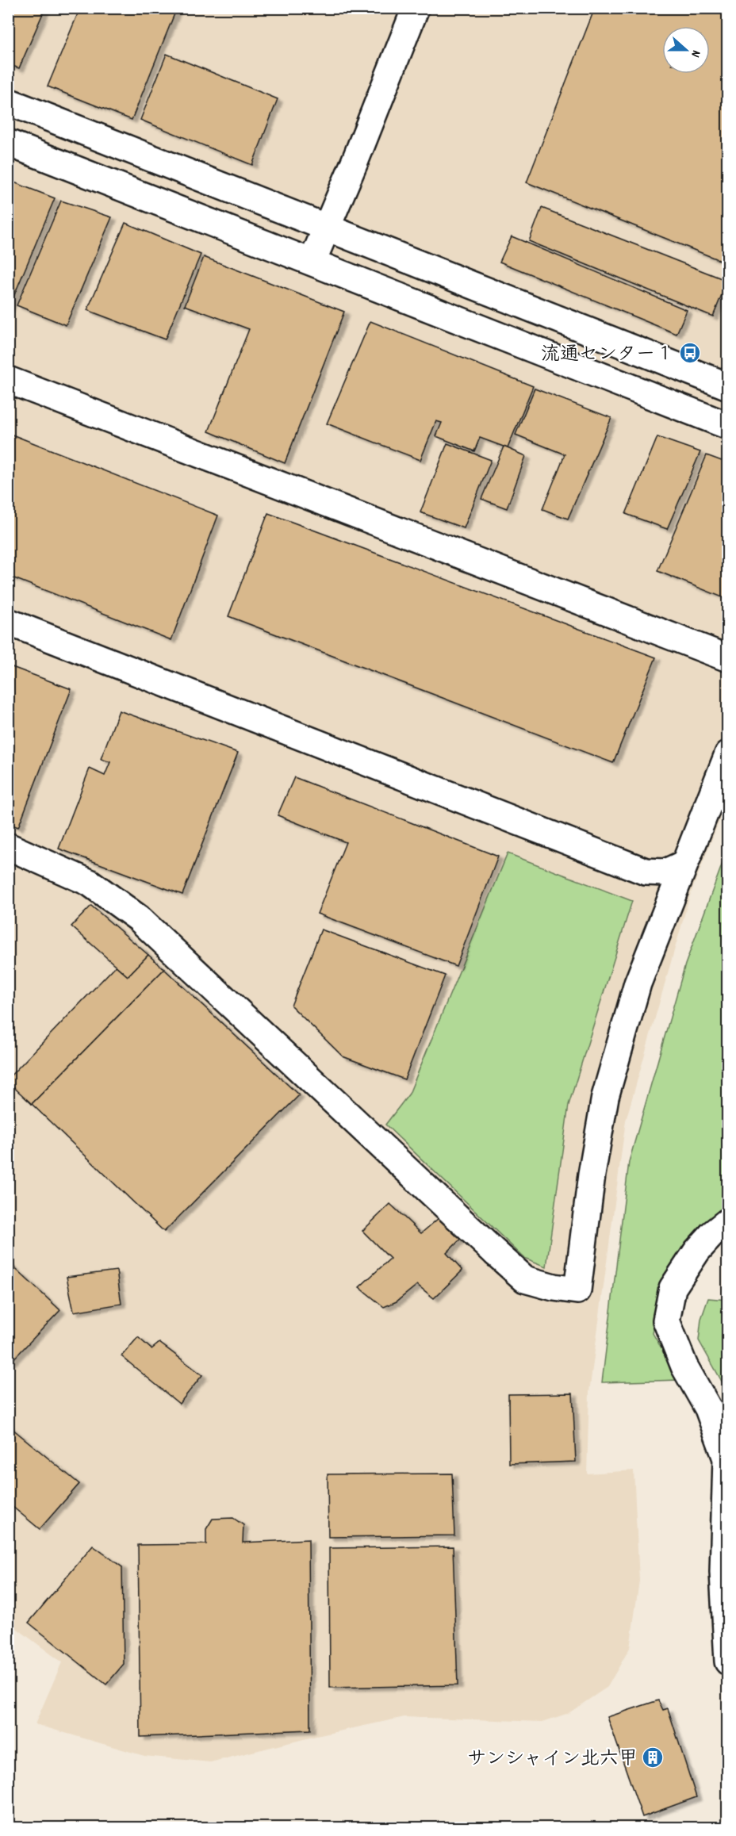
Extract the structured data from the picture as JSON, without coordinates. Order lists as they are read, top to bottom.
{
  "places": {
    "bus stop": ["流通センター１"],
    "building": ["サンシャイン北六甲"]
  },
  "north": "right"
}
